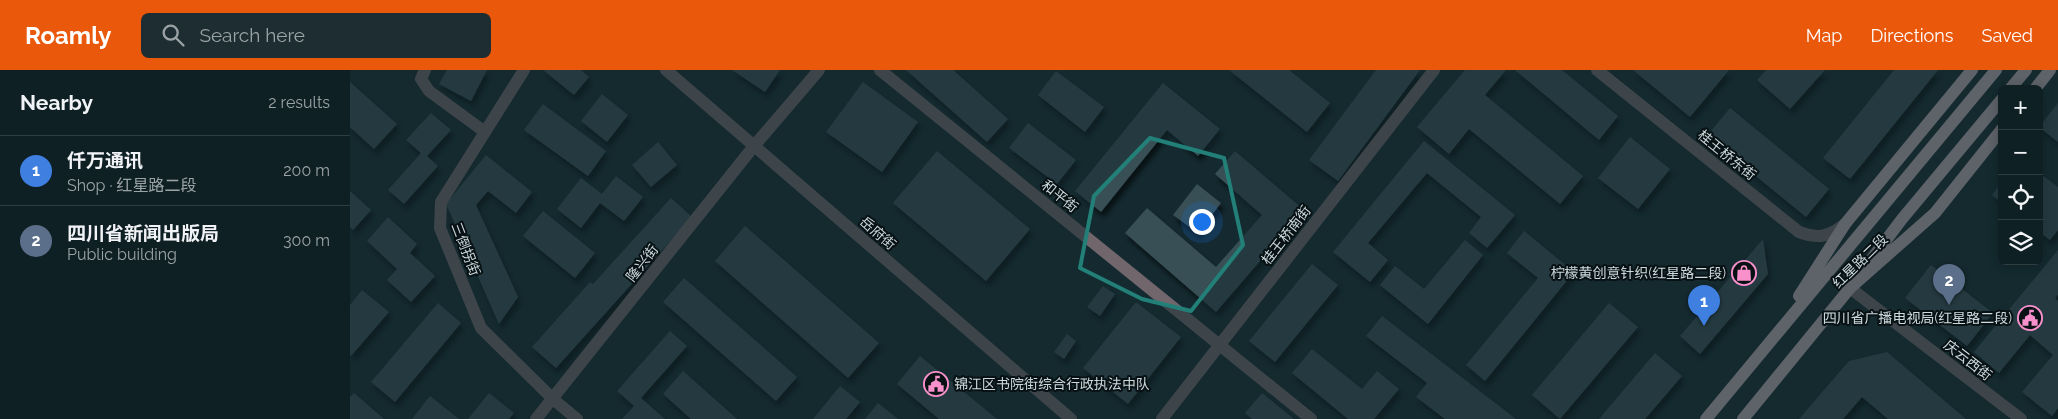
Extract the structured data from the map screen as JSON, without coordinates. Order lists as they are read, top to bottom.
{
  "streets": {
    "main road": ["红星路二段"],
    "street": [
      "桂王桥东街",
      "和平街",
      "岳府街",
      "桂王桥南街",
      "三倒拐街",
      "隆兴街",
      "庆云西街"
    ]
  },
  "crossings": [
    ["桂王桥东街", "红星路二段"],
    ["和平街", "桂王桥南街"],
    ["岳府街", "隆兴街"],
    ["三倒拐街", "隆兴街"],
    ["红星路二段", "庆云西街"]
  ],
  "places": {
    "shop": ["柠檬黄创意针织(红星路二段)"],
    "public building": ["四川省广播电视局(红星路二段)", "锦江区书院街综合行政执法中队"]
  },
  "page": {
    "header": "Roamly",
    "search": "Search here",
    "nav": ["Map", "Directions", "Saved"],
    "heading": ["Nearby", "2 results"],
    "map_buttons": ["+", "−"],
    "list": [
      {
        "mark": "1",
        "name": "仟万通讯",
        "note": "Shop · 红星路二段",
        "value": "200 m"
      },
      {
        "mark": "2",
        "name": "四川省新闻出版局",
        "note": "Public building",
        "value": "300 m"
      }
    ],
    "pins": ["2", "1"]
  }
}
